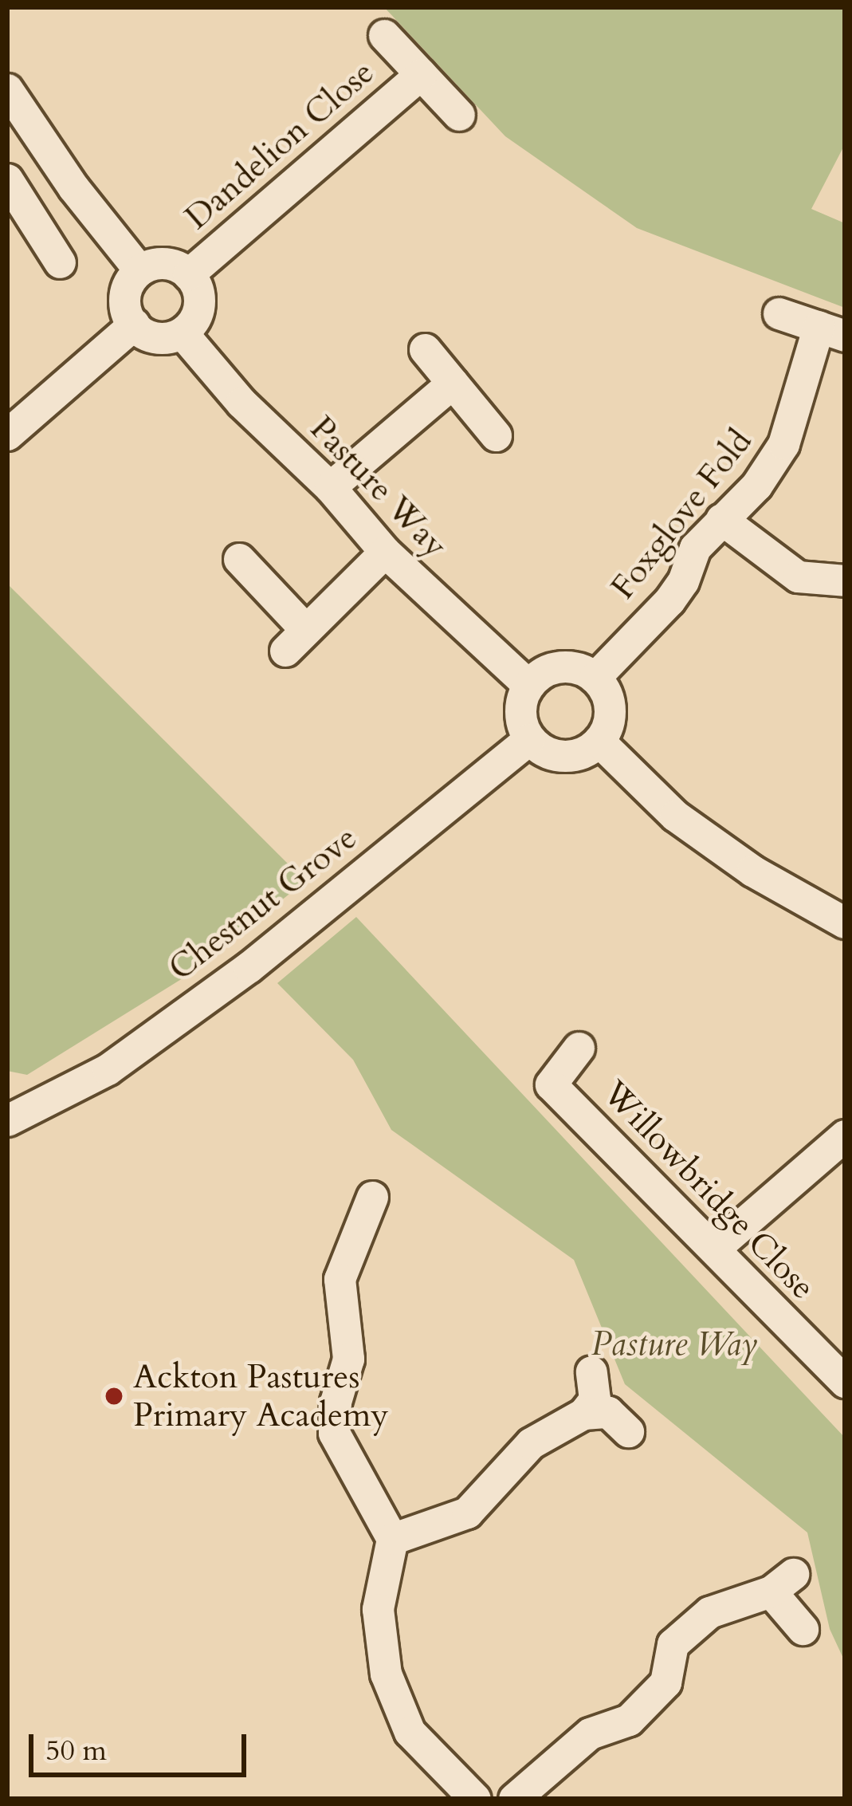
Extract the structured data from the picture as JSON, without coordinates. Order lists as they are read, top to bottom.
{
  "streets": {
    "street": [
      "Dandelion Close",
      "Pasture Way",
      "Foxglove Fold",
      "Chestnut Grove",
      "Willowbridge Close"
    ]
  },
  "crossings": [
    ["Dandelion Close", "Pasture Way"],
    ["Pasture Way", "Foxglove Fold"],
    ["Pasture Way", "Chestnut Grove"],
    ["Foxglove Fold", "Chestnut Grove"]
  ],
  "parks": ["Pasture Way"],
  "places": ["Ackton Pastures Primary Academy"],
  "scale_bar": "50 m"
}
